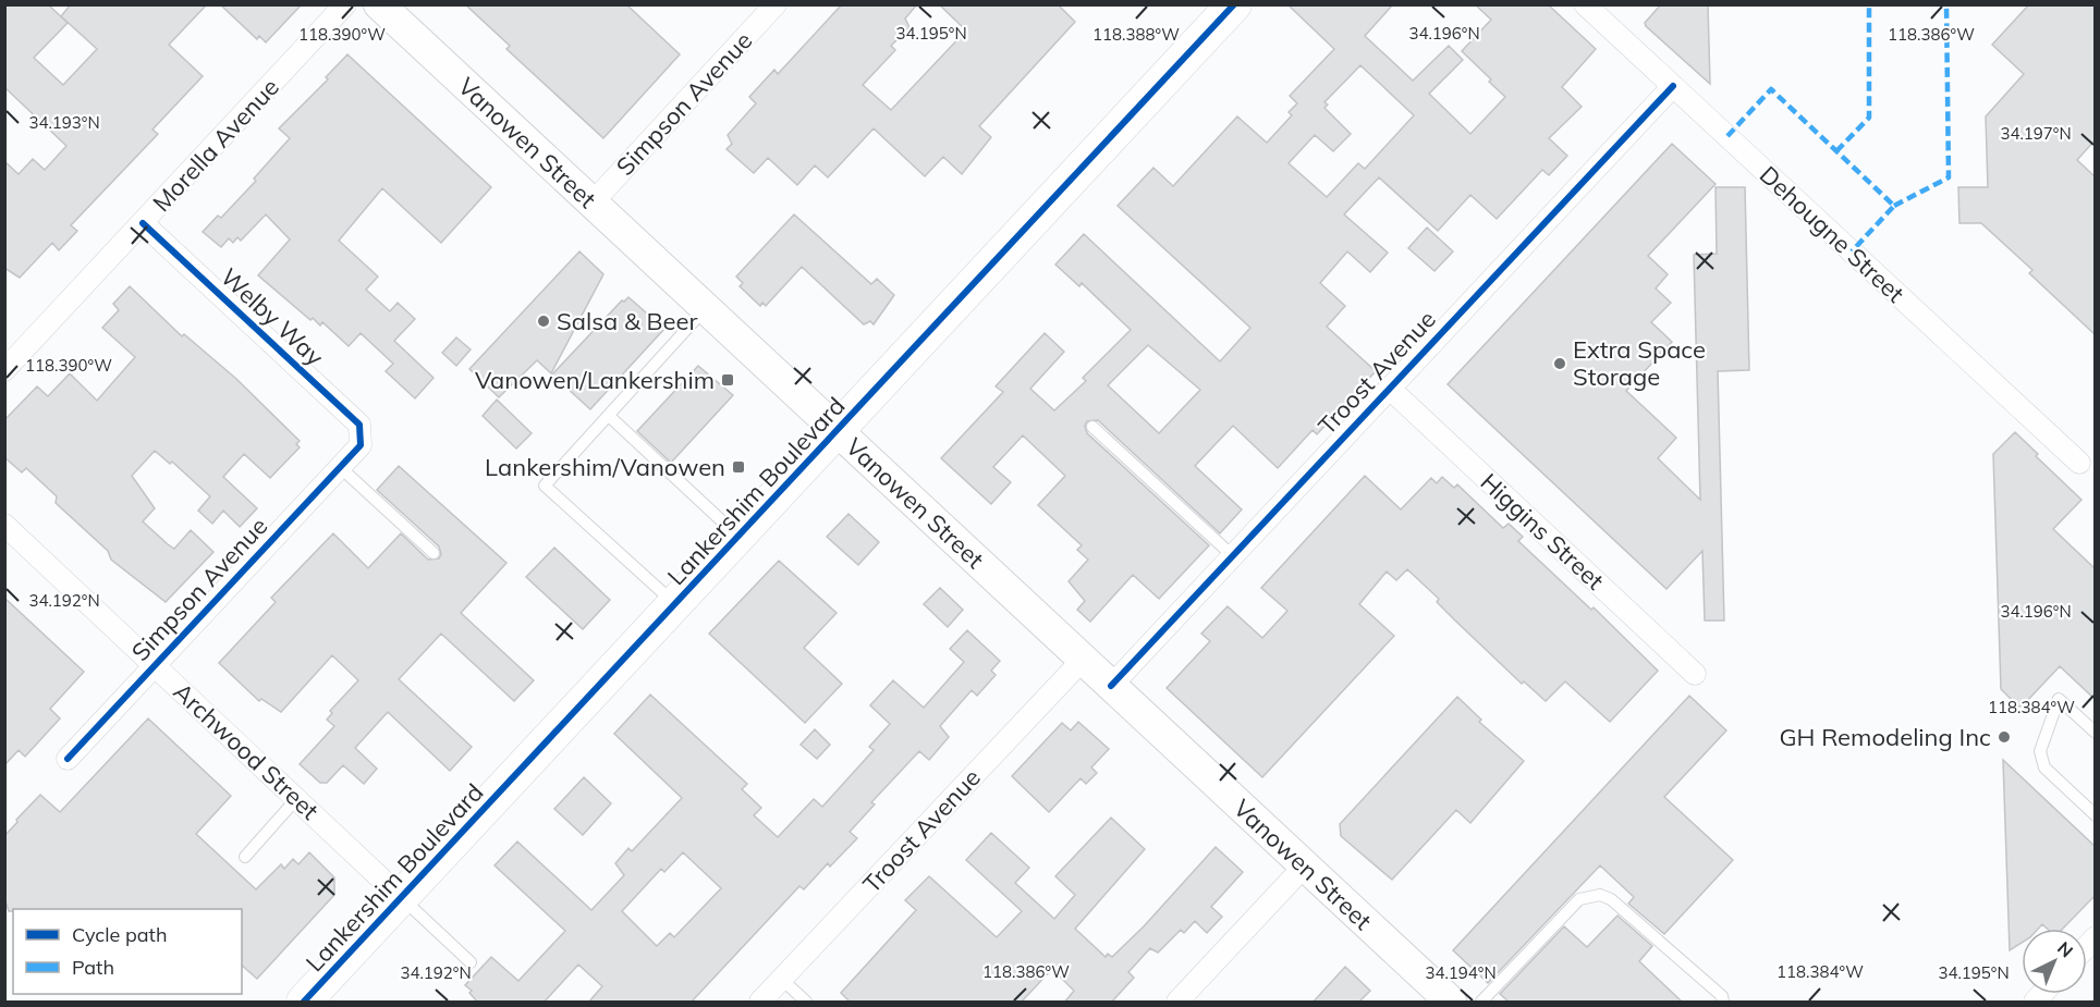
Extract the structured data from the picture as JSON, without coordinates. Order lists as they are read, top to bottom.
{
  "streets": {
    "main road": ["Vanowen Street", "Lankershim Boulevard"],
    "street": [
      "Simpson Avenue",
      "Morella Avenue",
      "Dehougne Street",
      "Welby Way",
      "Troost Avenue",
      "Higgins Street",
      "Archwood Street"
    ]
  },
  "crossings": [
    ["Simpson Avenue", "Vanowen Street"],
    ["Simpson Avenue", "Welby Way"],
    ["Simpson Avenue", "Archwood Street"],
    ["Vanowen Street", "Troost Avenue"],
    ["Vanowen Street", "Lankershim Boulevard"],
    ["Morella Avenue", "Welby Way"],
    ["Dehougne Street", "Troost Avenue"],
    ["Troost Avenue", "Higgins Street"],
    ["Lankershim Boulevard", "Archwood Street"]
  ],
  "places": {
    "other": ["Salsa & Beer", "Extra Space Storage", "GH Remodeling Inc"],
    "transit": ["Vanowen/Lankershim", "Lankershim/Vanowen"]
  },
  "legend": ["Cycle path", "Path"],
  "north": "top right",
  "coordinates": [
    "34.195°N",
    "34.196°N",
    "118.390°W",
    "118.386°W",
    "118.388°W",
    "34.193°N",
    "34.197°N",
    "34.192°N",
    "118.384°W",
    "34.194°N"
  ]
}
